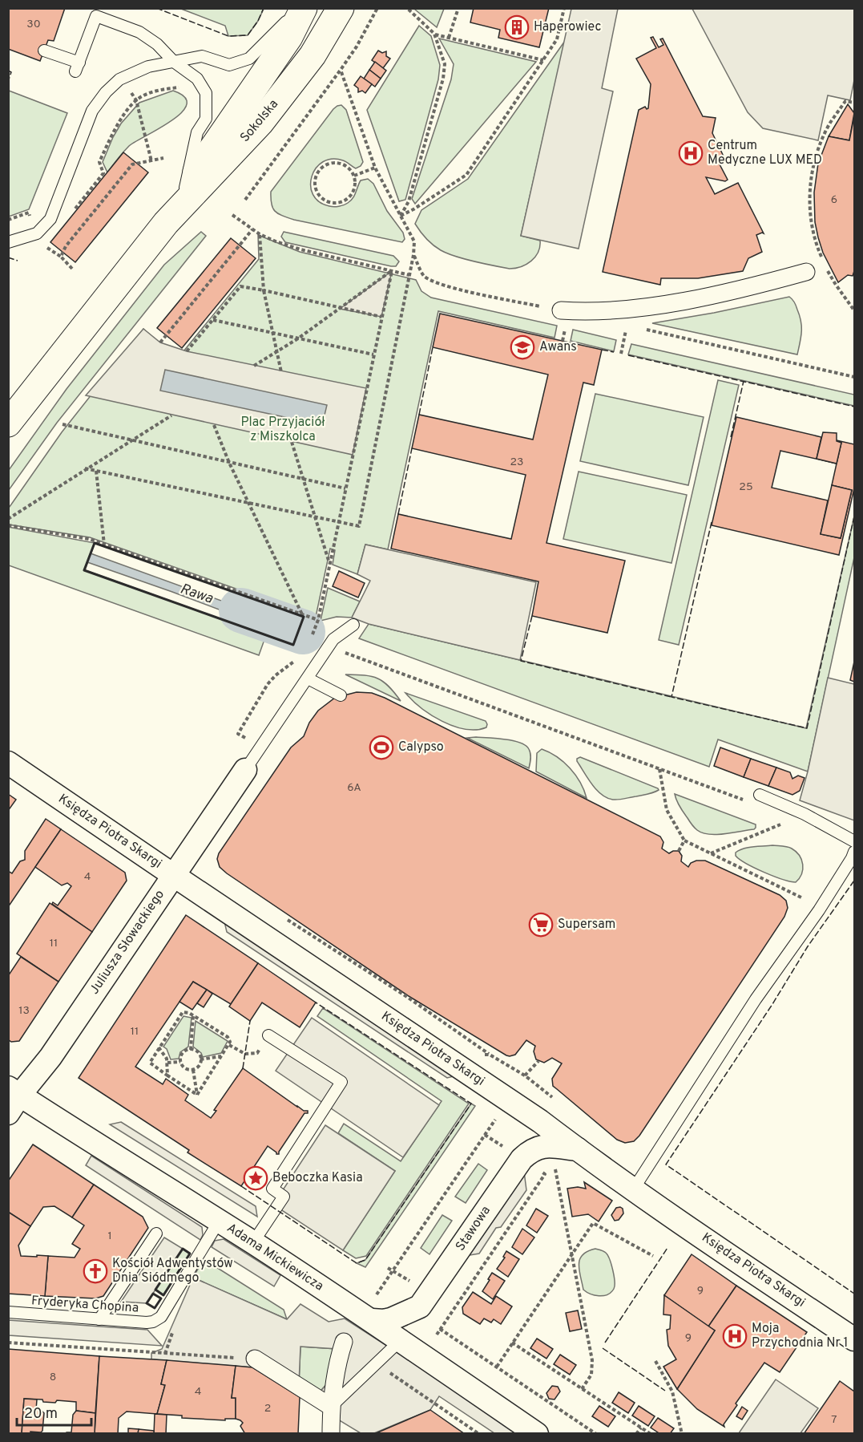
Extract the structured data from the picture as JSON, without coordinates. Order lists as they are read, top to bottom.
{
  "streets": {
    "street": [
      "Sokolska",
      "Księdza Piotra Skargi",
      "Juliusza Słowackiego",
      "Stawowa",
      "Adama Mickiewicza"
    ],
    "lane": ["Fryderyka Chopina"]
  },
  "crossings": [
    ["Księdza Piotra Skargi", "Juliusza Słowackiego"],
    ["Księdza Piotra Skargi", "Stawowa"],
    ["Juliusza Słowackiego", "Adama Mickiewicza"],
    ["Stawowa", "Adama Mickiewicza"],
    ["Adama Mickiewicza", "Fryderyka Chopina"]
  ],
  "water": ["Rawa"],
  "parks": ["Plac Przyjaciół z Miszkolca"],
  "places": {
    "building": ["Haperowiec"],
    "hospital": ["Centrum Medyczne LUX MED", "Moja Przychodnia Nr 1"],
    "school or university": ["Awans"],
    "sports": ["Calypso"],
    "supermarket": ["Supersam"],
    "place": ["Beboczka Kasia"],
    "church": ["Kościół Adwentystów Dnia Siódmego"]
  },
  "house_numbers": [
    "30",
    "6",
    "23",
    "25",
    "6A",
    "4",
    "11",
    "13",
    "11",
    "1",
    "9",
    "9",
    "8",
    "4",
    "2",
    "7"
  ],
  "scale_bar": "20 m"
}
